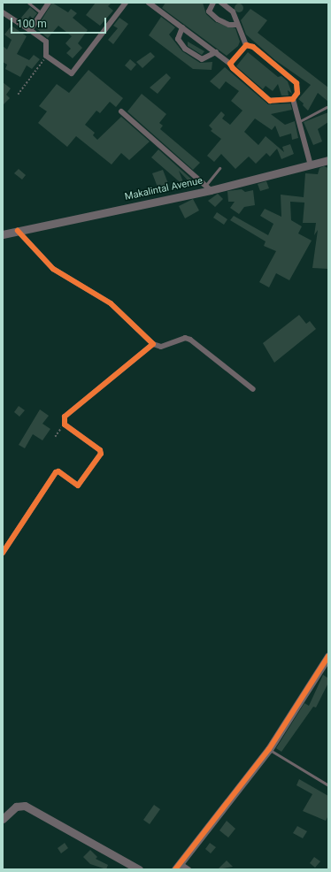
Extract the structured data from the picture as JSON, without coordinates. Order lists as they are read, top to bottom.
{
  "streets": {
    "street": ["Makalintal Avenue"]
  },
  "scale_bar": "100 m"
}
